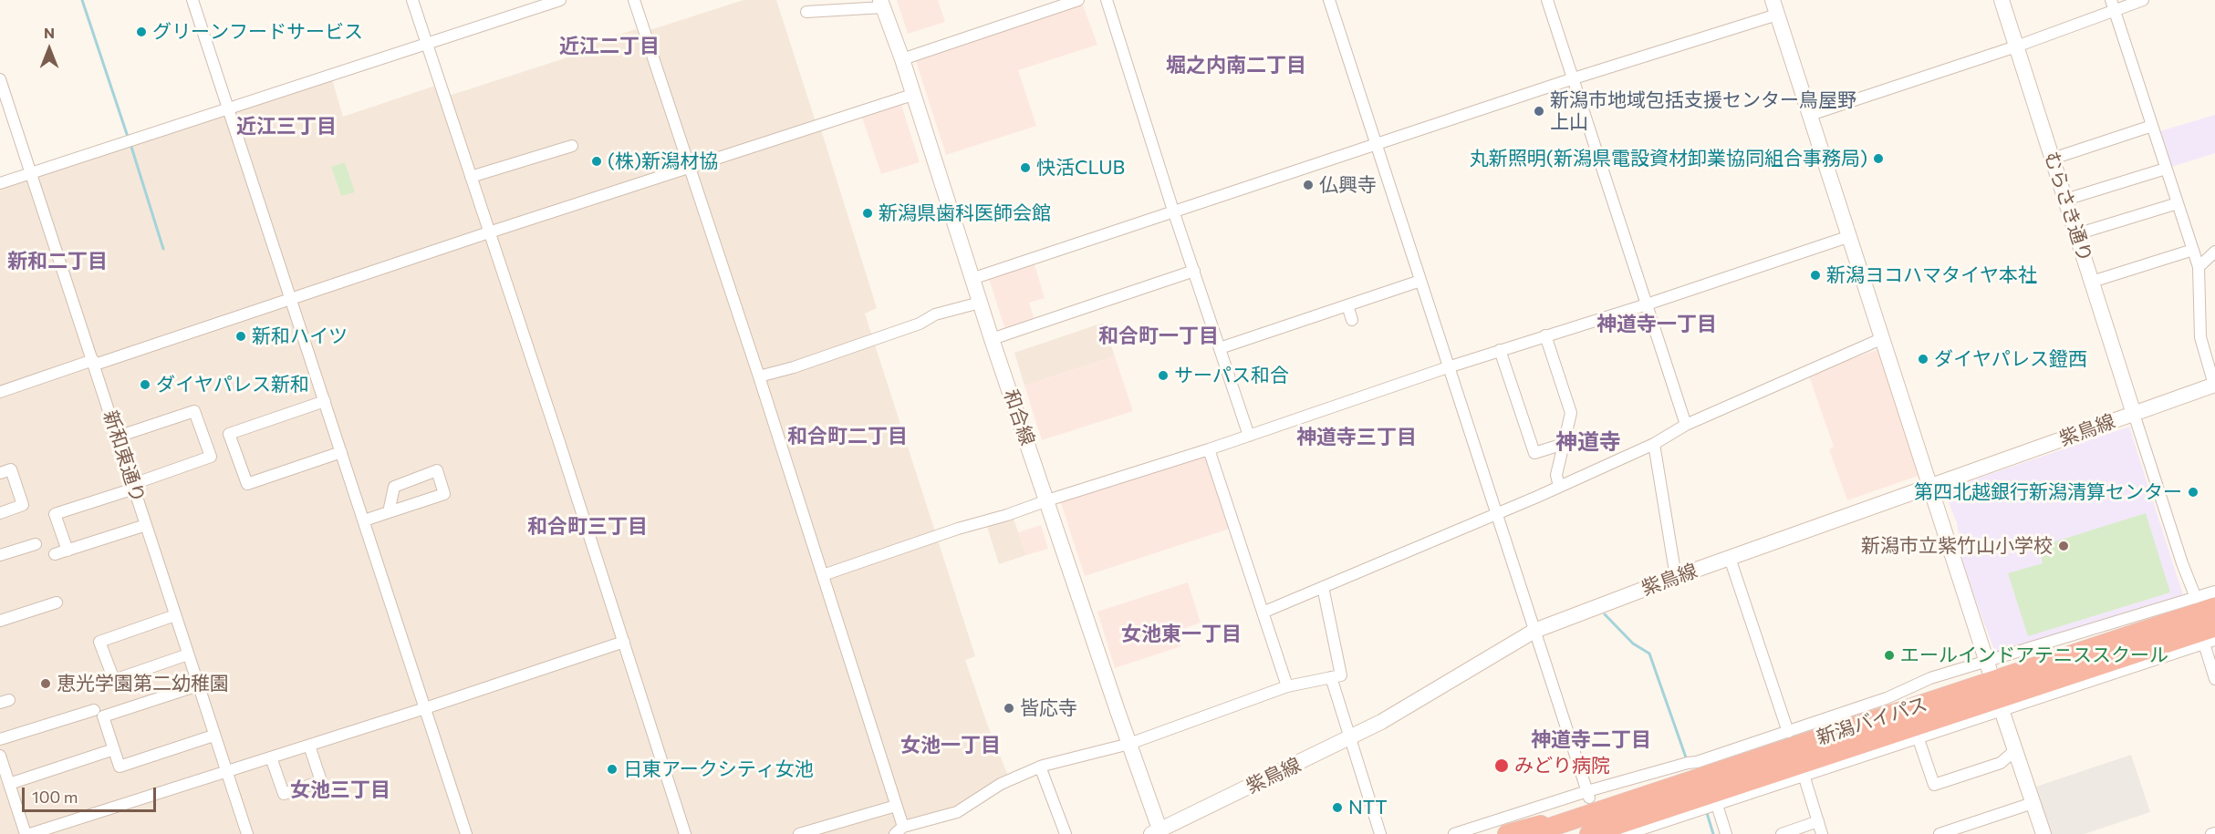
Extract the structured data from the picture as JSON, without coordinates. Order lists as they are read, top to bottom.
{
  "streets": {
    "highway": ["新潟バイパス"],
    "street": [
      "むらさき通り",
      "和合線",
      "紫鳥線",
      "新和東通り"
    ]
  },
  "crossings": [
    ["むらさき通り", "紫鳥線"],
    ["和合線", "紫鳥線"]
  ],
  "districts": [
    "近江二丁目",
    "堀之内南二丁目",
    "近江三丁目",
    "新和二丁目",
    "神道寺一丁目",
    "和合町一丁目",
    "和合町二丁目",
    "神道寺三丁目",
    "神道寺",
    "和合町三丁目",
    "女池東一丁目",
    "神道寺二丁目",
    "女池一丁目",
    "女池三丁目"
  ],
  "places": [
    "グリーンフードサービス",
    "新潟市地域包括支援センター鳥屋野 上山",
    "丸新照明(新潟県電設資材卸業協同組合事務局)",
    "(株)新潟材協",
    "快活CLUB",
    "仏興寺",
    "新潟県歯科医師会館",
    "新潟ヨコハマタイヤ本社",
    "新和ハイツ",
    "ダイヤパレス鐙西",
    "サーパス和合",
    "ダイヤパレス新和",
    "第四北越銀行新潟清算センター",
    "新潟市立紫竹山小学校",
    "エールインドアテニススクール",
    "恵光学園第二幼稚園",
    "皆応寺",
    "みどり病院",
    "日東アークシティ女池",
    "NTT"
  ],
  "scale_bar": "100 m",
  "north": "top"
}
